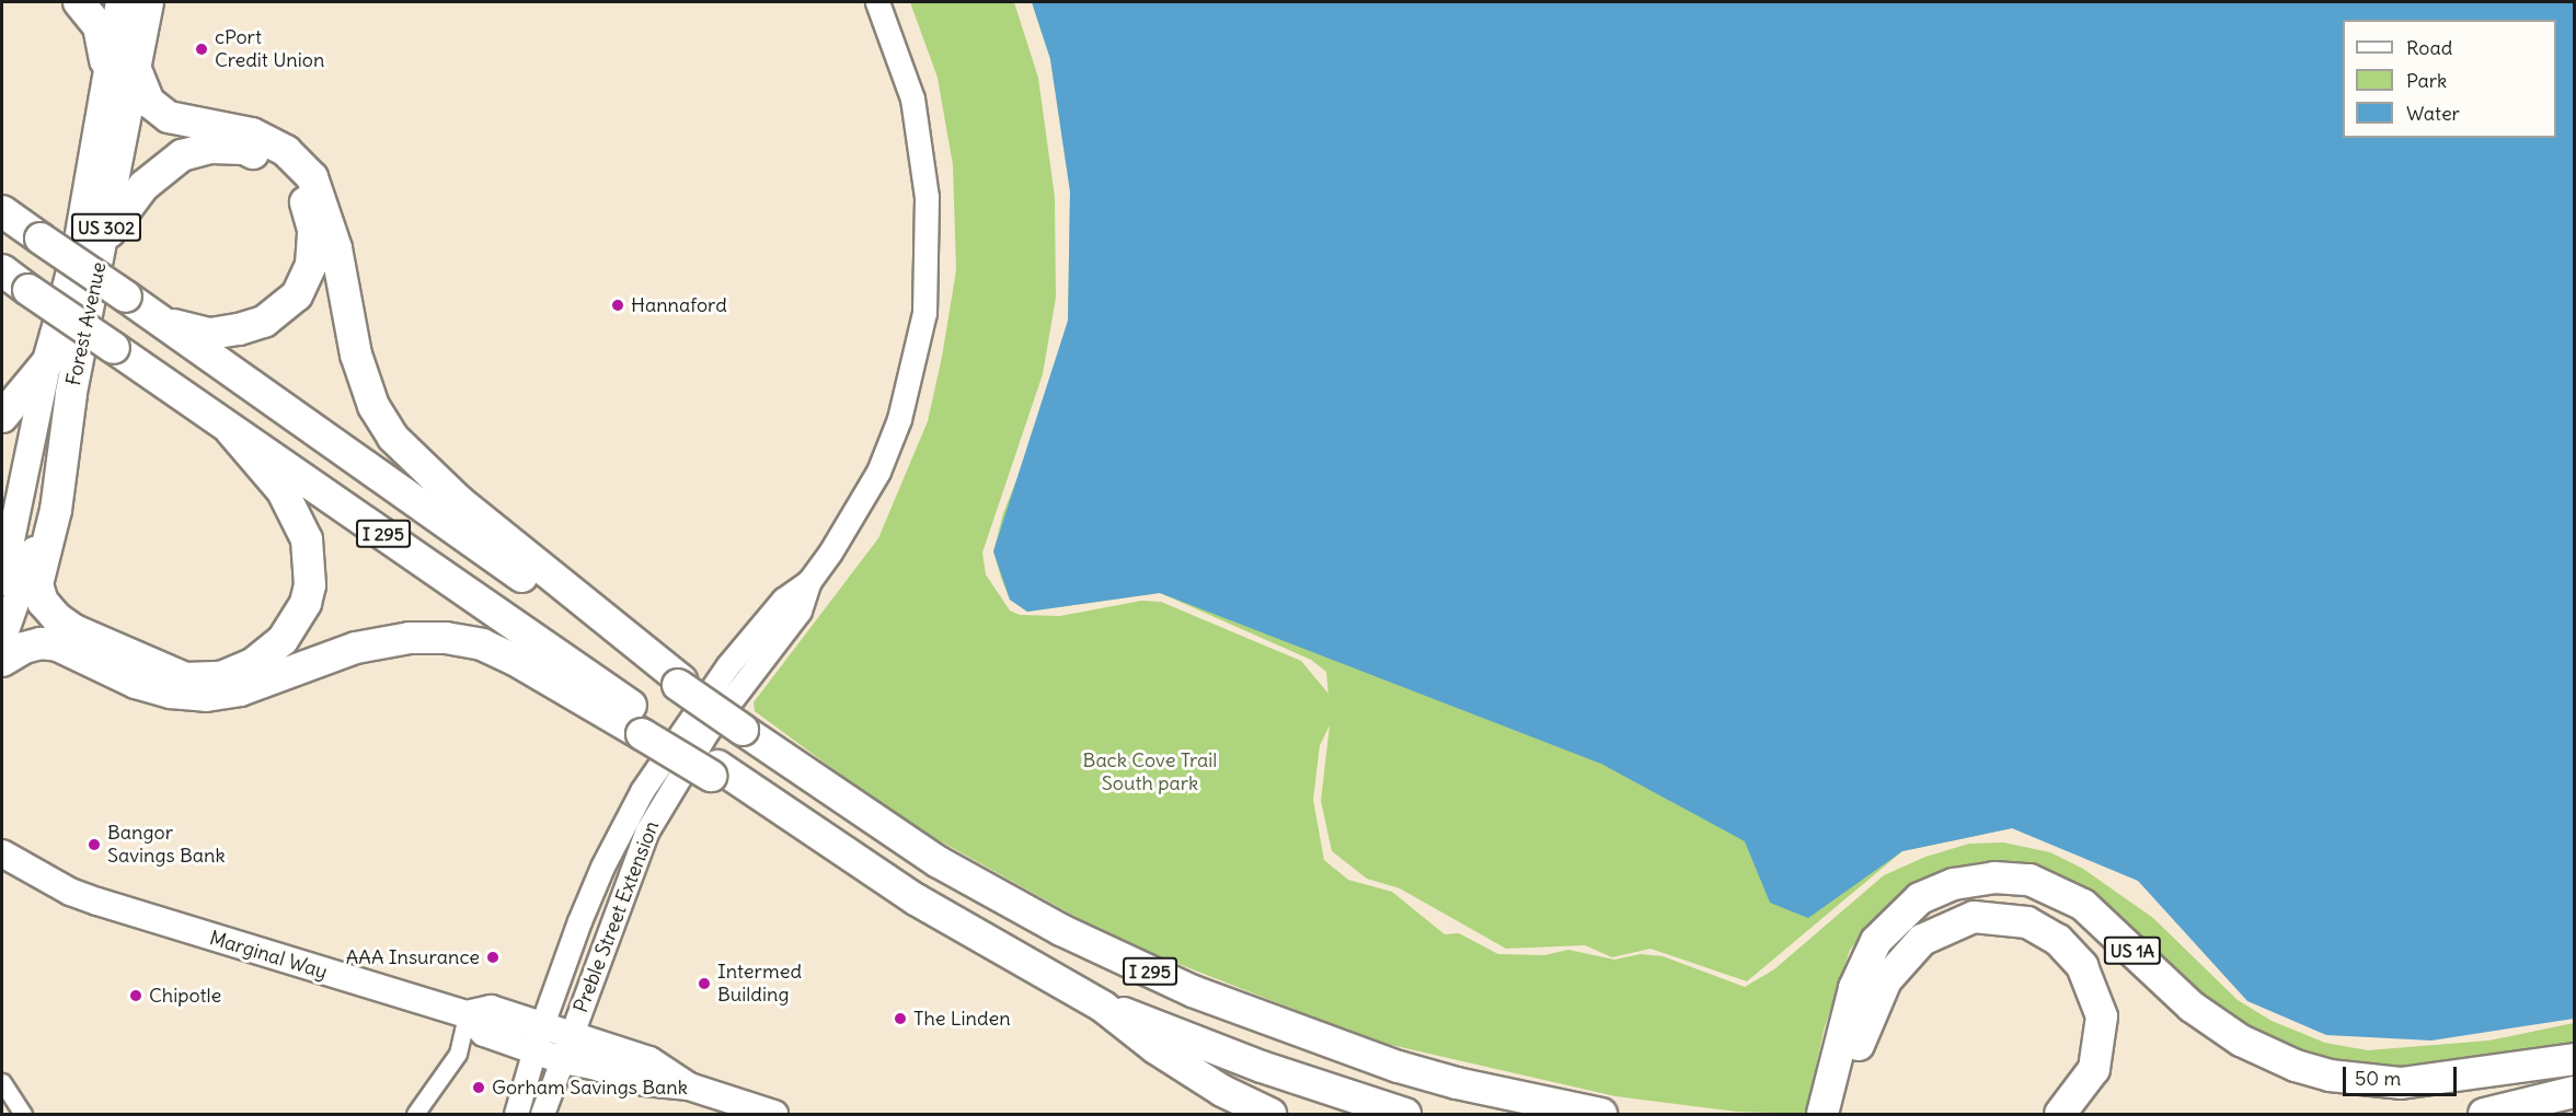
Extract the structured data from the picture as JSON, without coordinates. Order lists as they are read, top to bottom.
{
  "streets": {
    "highway": [
      "US 302",
      "Forest Avenue",
      "I 295",
      "US 1A"
    ],
    "main road": ["Preble Street Extension", "Marginal Way"]
  },
  "crossings": [
    ["Preble Street Extension", "Marginal Way"]
  ],
  "parks": ["Back Cove Trail South park"],
  "places": [
    "cPort Credit Union",
    "Hannaford",
    "Bangor Savings Bank",
    "AAA Insurance",
    "Intermed Building",
    "Chipotle",
    "The Linden",
    "Gorham Savings Bank"
  ],
  "legend": ["Road", "Park", "Water"],
  "scale_bar": "50 m"
}
